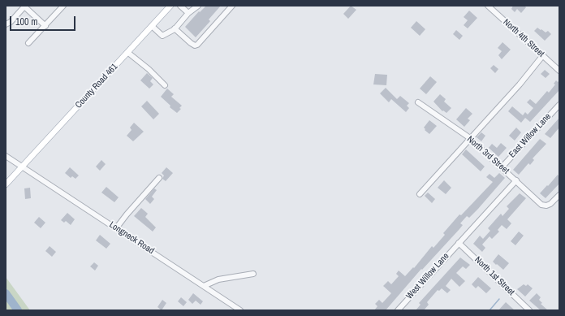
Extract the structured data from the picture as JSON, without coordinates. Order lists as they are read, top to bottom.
{
  "streets": {
    "main road": ["County Road 461"],
    "street": [
      "North 4th Street",
      "East Willow Lane",
      "North 3rd Street",
      "Longneck Road",
      "West Willow Lane",
      "North 1st Street"
    ]
  },
  "crossings": [
    ["County Road 461", "Longneck Road"],
    ["East Willow Lane", "North 3rd Street"],
    ["West Willow Lane", "North 1st Street"]
  ],
  "scale_bar": "100 m"
}
